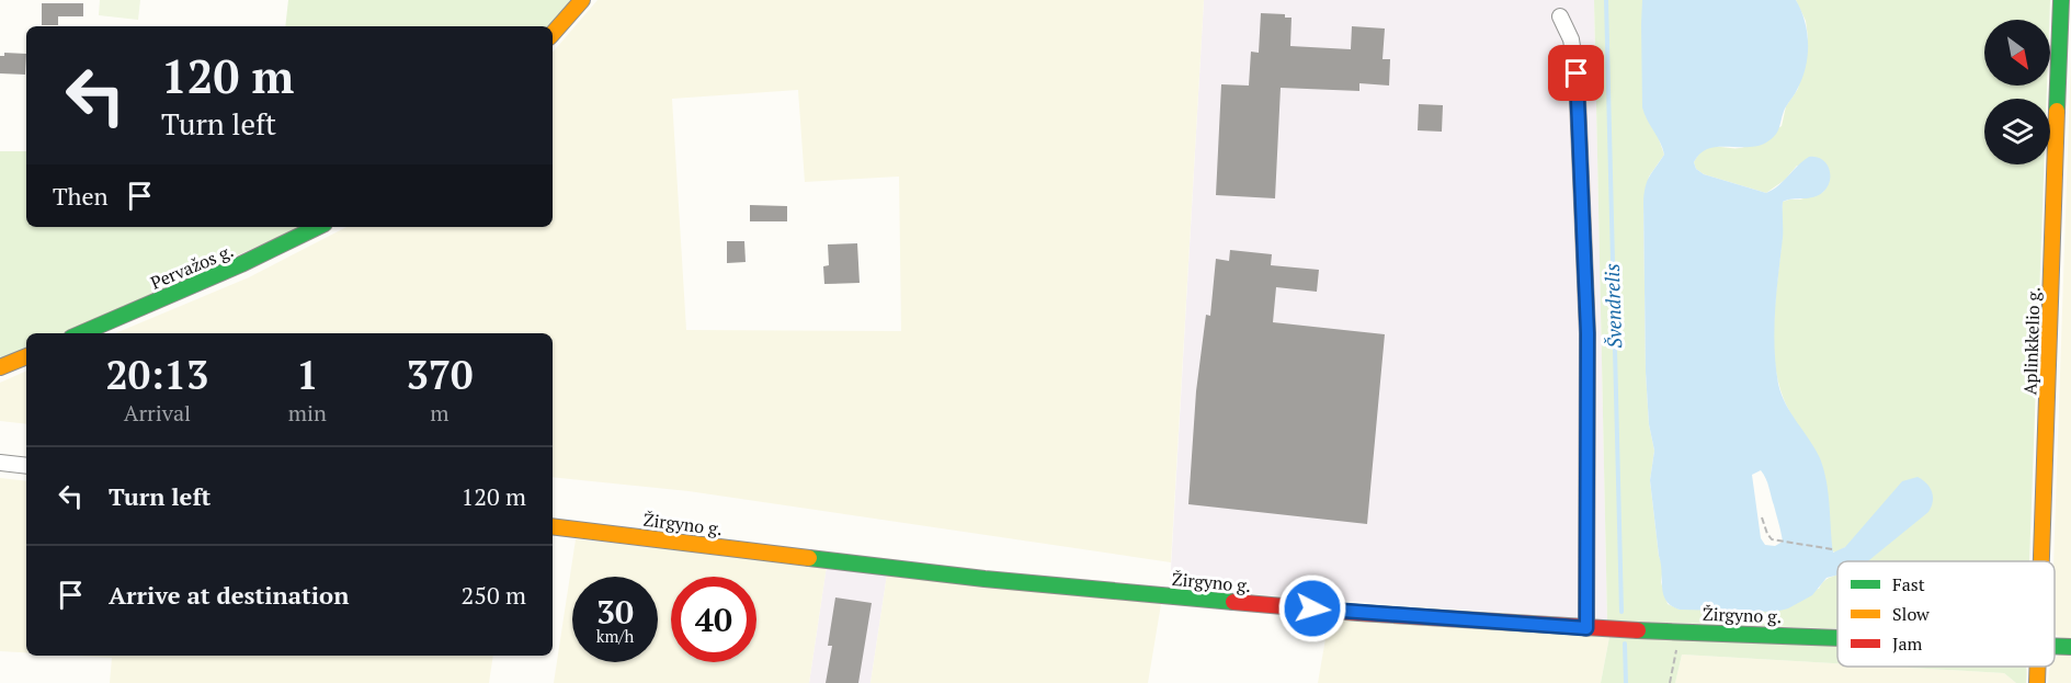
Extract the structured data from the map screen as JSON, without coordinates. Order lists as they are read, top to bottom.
{
  "streets": {
    "main road": ["Pervažos g.", "Aplinkkelio g.", "Žirgyno g."]
  },
  "water": ["Švendrelis"],
  "legend": ["Fast", "Slow", "Jam"],
  "north": "bottom right",
  "page": {
    "turn": ["120 m", "Turn left"],
    "then": "Then",
    "eta": [
      "20:13",
      "Arrival",
      "1",
      "min",
      "370",
      "m"
    ],
    "list": [
      {
        "name": "Turn left",
        "value": "120 m"
      },
      {
        "name": "Arrive at destination",
        "value": "250 m"
      }
    ],
    "speed": "30 km/h",
    "limit": "40"
  }
}
